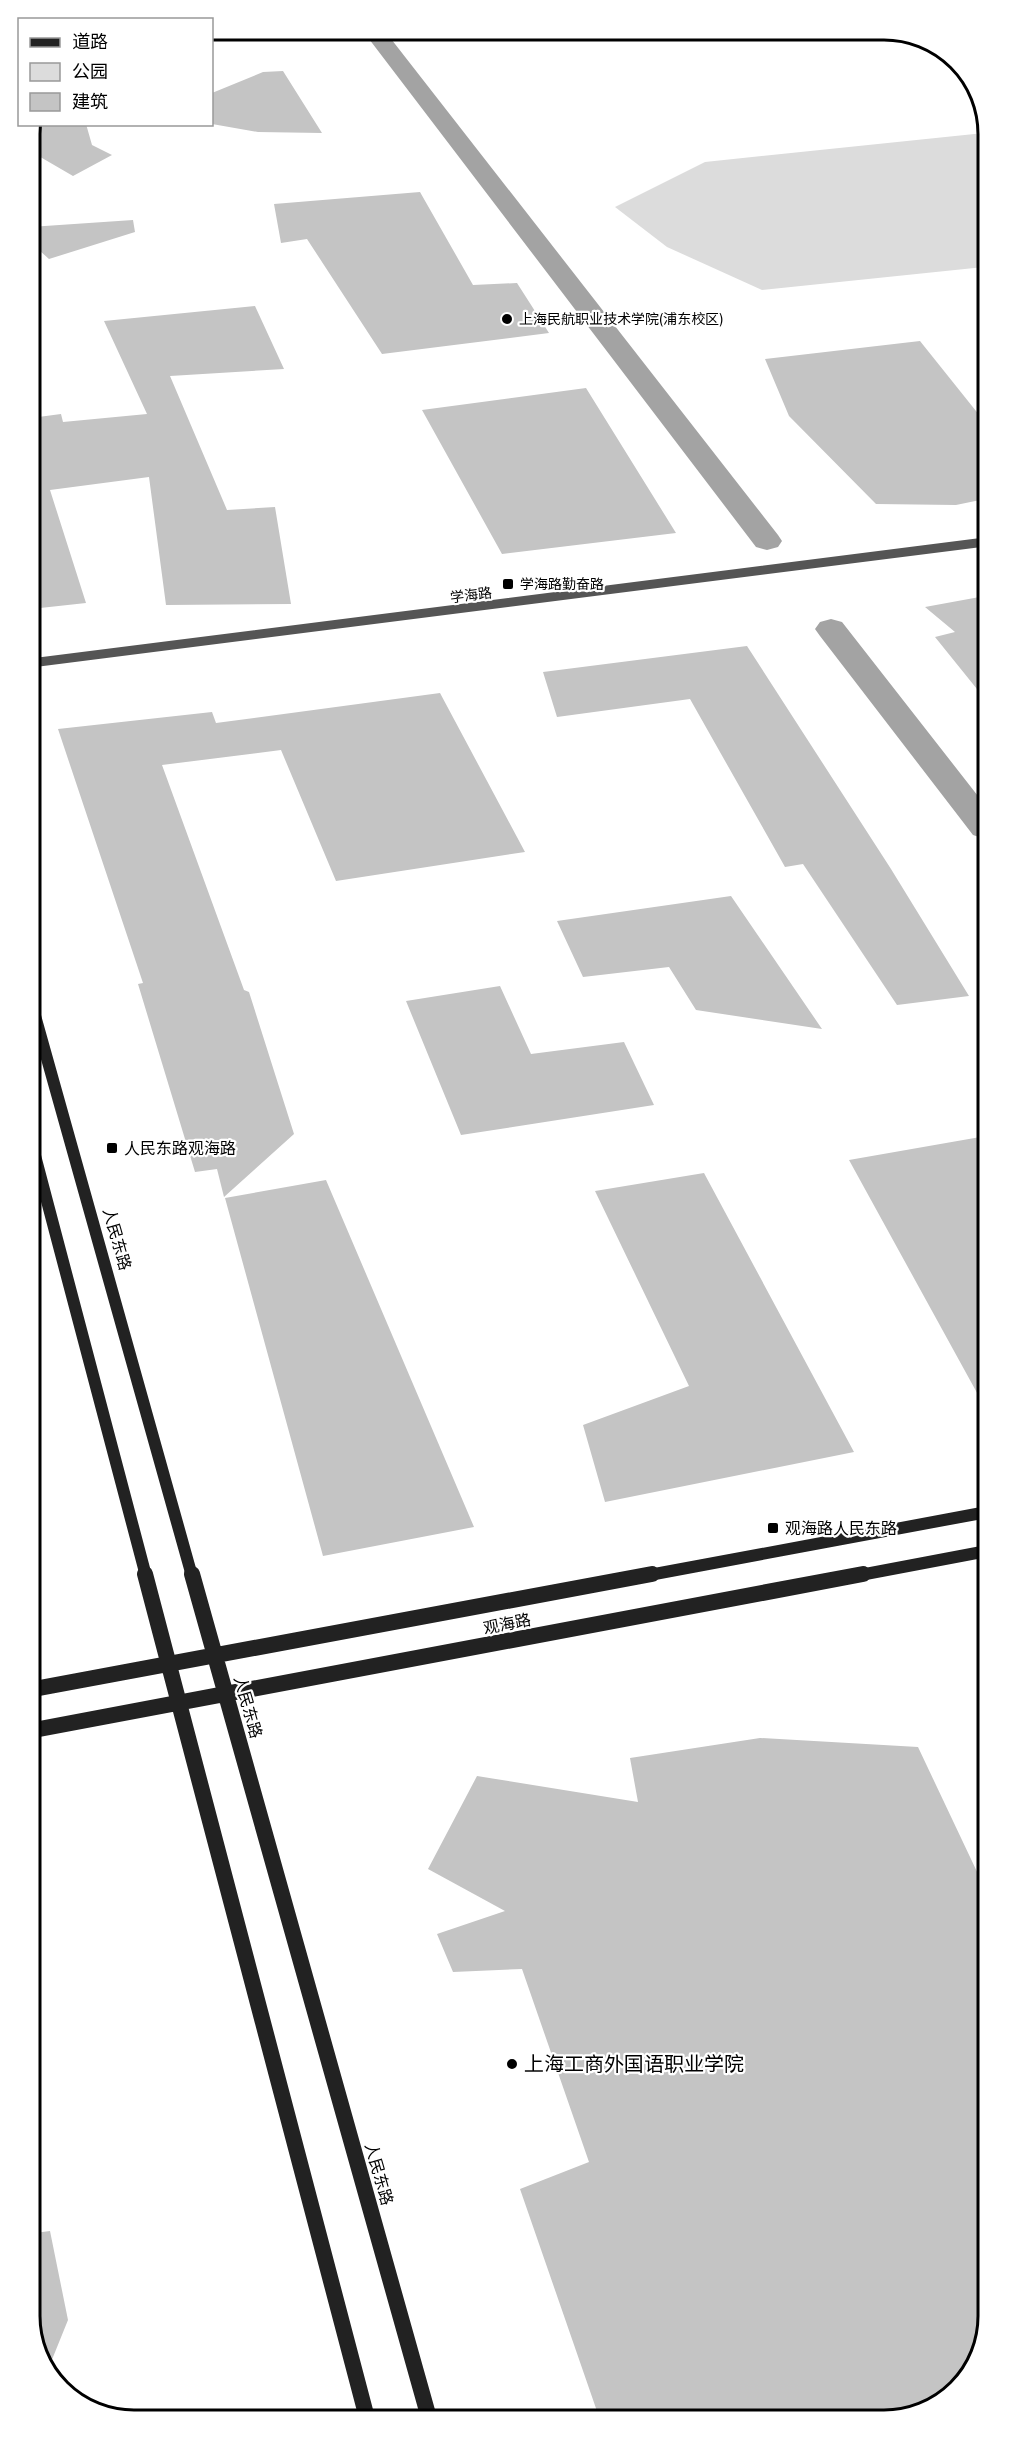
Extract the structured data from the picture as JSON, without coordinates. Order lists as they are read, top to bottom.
{
  "streets": {
    "street": ["学海路", "人民东路", "观海路"]
  },
  "crossings": [
    ["人民东路", "观海路"]
  ],
  "places": {
    "other": ["上海民航职业技术学院(浦东校区)", "上海工商外国语职业学院"],
    "transit": ["学海路勤奋路", "人民东路观海路", "观海路人民东路"]
  },
  "legend": ["道路", "公园", "建筑"]
}
